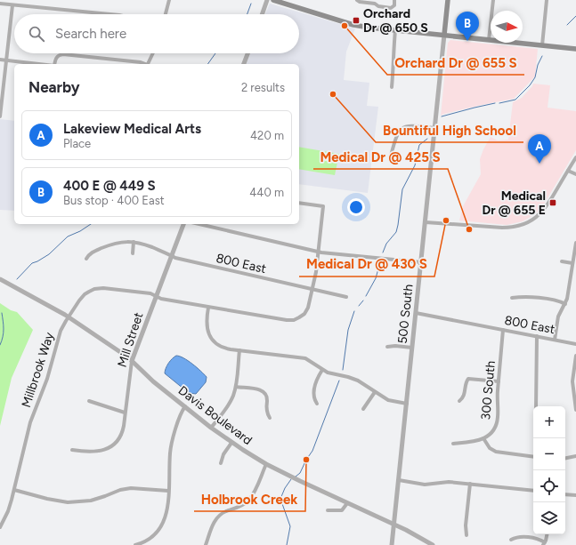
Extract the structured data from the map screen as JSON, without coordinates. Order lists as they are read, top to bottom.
{
  "streets": {
    "main road": ["500 South"],
    "street": [
      "800 East",
      "Mill Street",
      "Millbrook Way",
      "300 South",
      "Davis Boulevard"
    ]
  },
  "crossings": [
    ["800 East", "500 South"],
    ["800 East", "Mill Street"],
    ["800 East", "Millbrook Way"],
    ["800 East", "300 South"],
    ["500 South", "Davis Boulevard"],
    ["Mill Street", "Millbrook Way"],
    ["Mill Street", "Davis Boulevard"],
    ["Millbrook Way", "Davis Boulevard"]
  ],
  "places": {
    "transit": ["Orchard Dr @ 650 S", "Medical Dr @ 655 E"],
    "other": [
      "Orchard Dr @ 655 S",
      "Bountiful High School",
      "Medical Dr @ 430 S",
      "Medical Dr @ 425 S",
      "Holbrook Creek"
    ]
  },
  "north": "right",
  "page": {
    "pins": ["B", "A"],
    "search": "Search here",
    "heading": ["Nearby", "2 results"],
    "list": [
      {
        "mark": "A",
        "name": "Lakeview Medical Arts",
        "note": "Place",
        "value": "420 m"
      },
      {
        "mark": "B",
        "name": "400 E @ 449 S",
        "note": "Bus stop · 400 East",
        "value": "440 m"
      }
    ],
    "map_buttons": ["+", "−"]
  }
}
